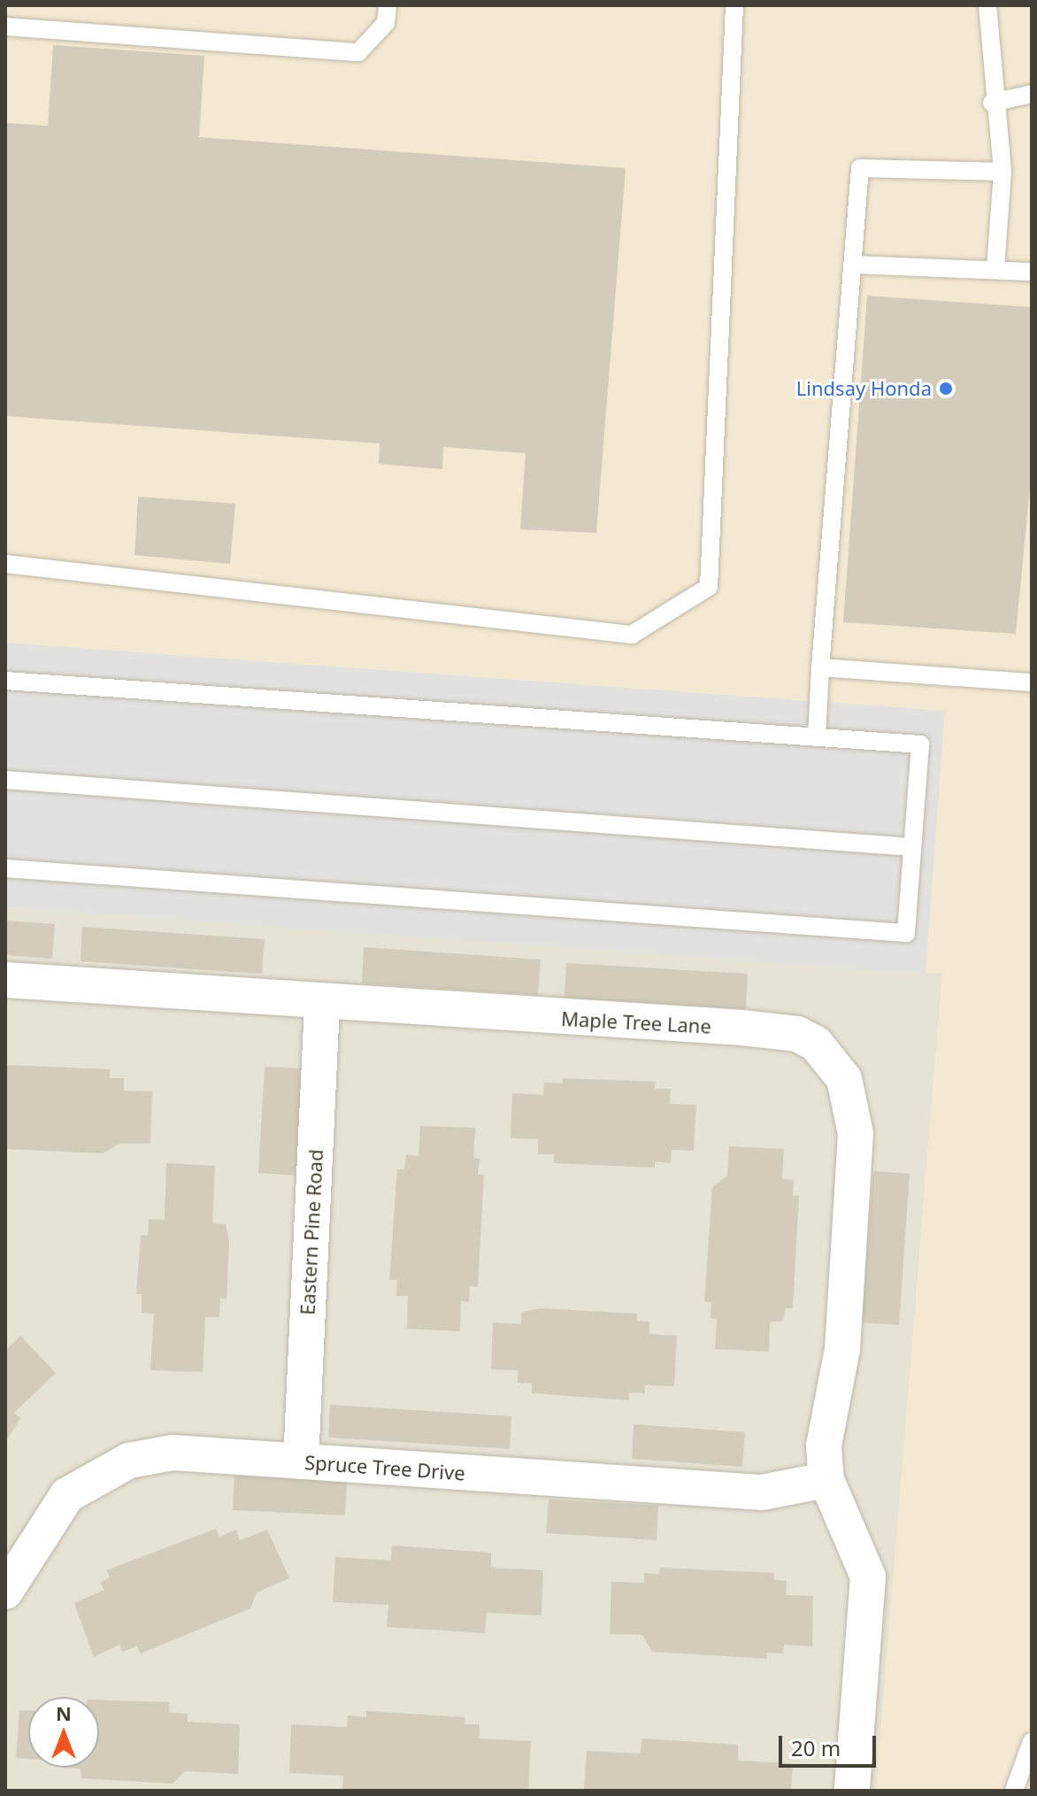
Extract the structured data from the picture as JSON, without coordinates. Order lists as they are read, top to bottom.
{
  "streets": {
    "street": ["Maple Tree Lane", "Eastern Pine Road", "Spruce Tree Drive"]
  },
  "crossings": [
    ["Maple Tree Lane", "Eastern Pine Road"],
    ["Maple Tree Lane", "Spruce Tree Drive"],
    ["Eastern Pine Road", "Spruce Tree Drive"]
  ],
  "places": ["Lindsay Honda"],
  "scale_bar": "20 m",
  "north": "top"
}
